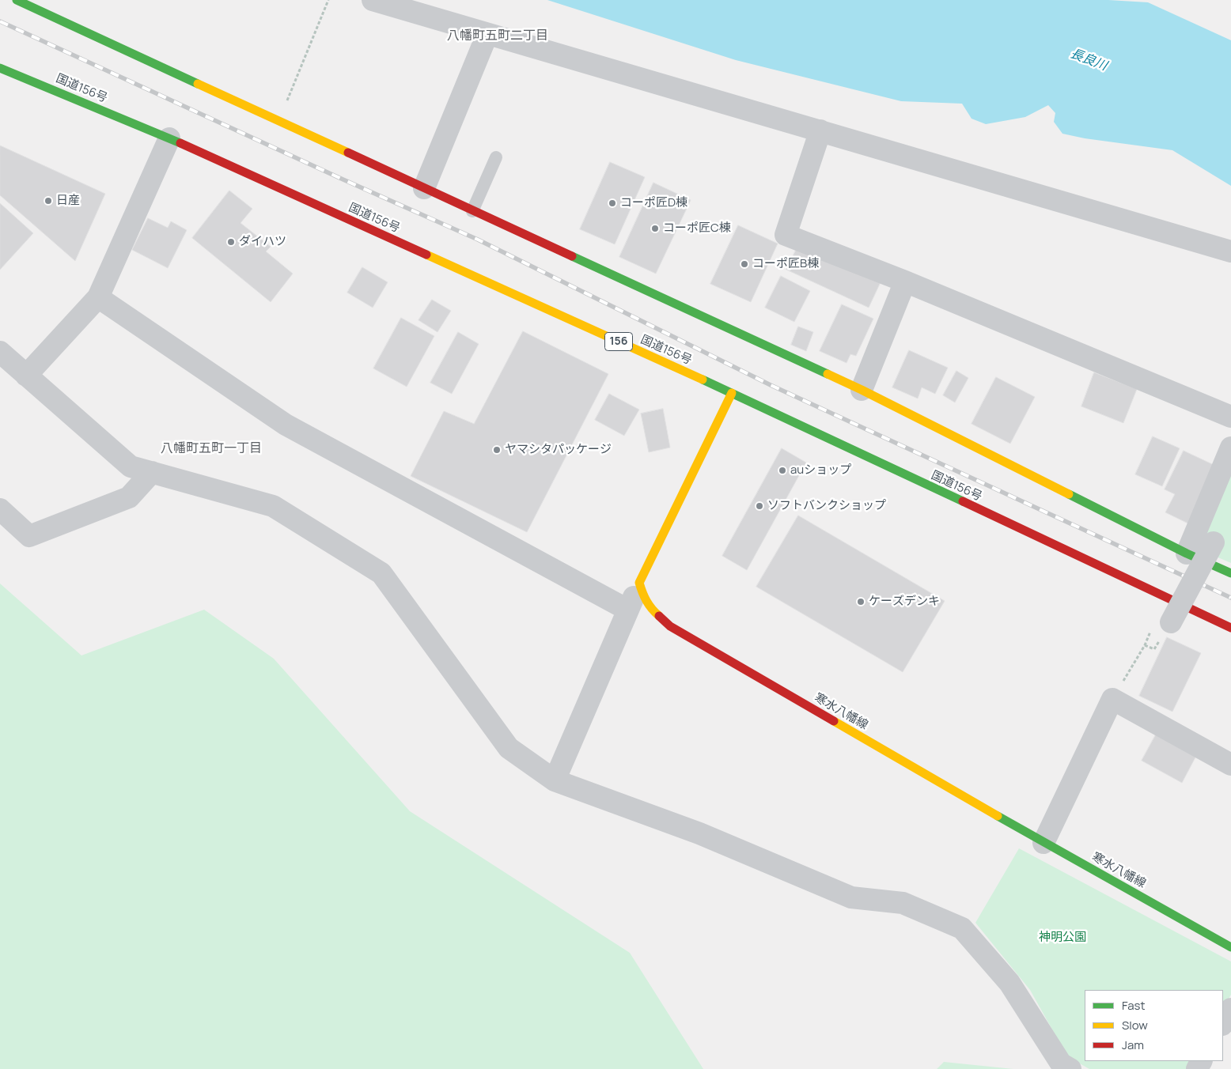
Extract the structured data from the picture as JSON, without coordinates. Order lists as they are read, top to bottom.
{
  "streets": {
    "main road": ["国道156号", "156", "寒水八幡線"]
  },
  "districts": ["八幡町五町二丁目", "八幡町五町一丁目"],
  "water": ["長良川"],
  "parks": ["神明公園"],
  "places": [
    "日産",
    "コーポ匠D棟",
    "コーポ匠C棟",
    "ダイハツ",
    "コーポ匠B棟",
    "ヤマシタパッケージ",
    "auショップ",
    "ソフトバンクショップ",
    "ケーズデンキ"
  ],
  "legend": ["Fast", "Slow", "Jam"]
}
